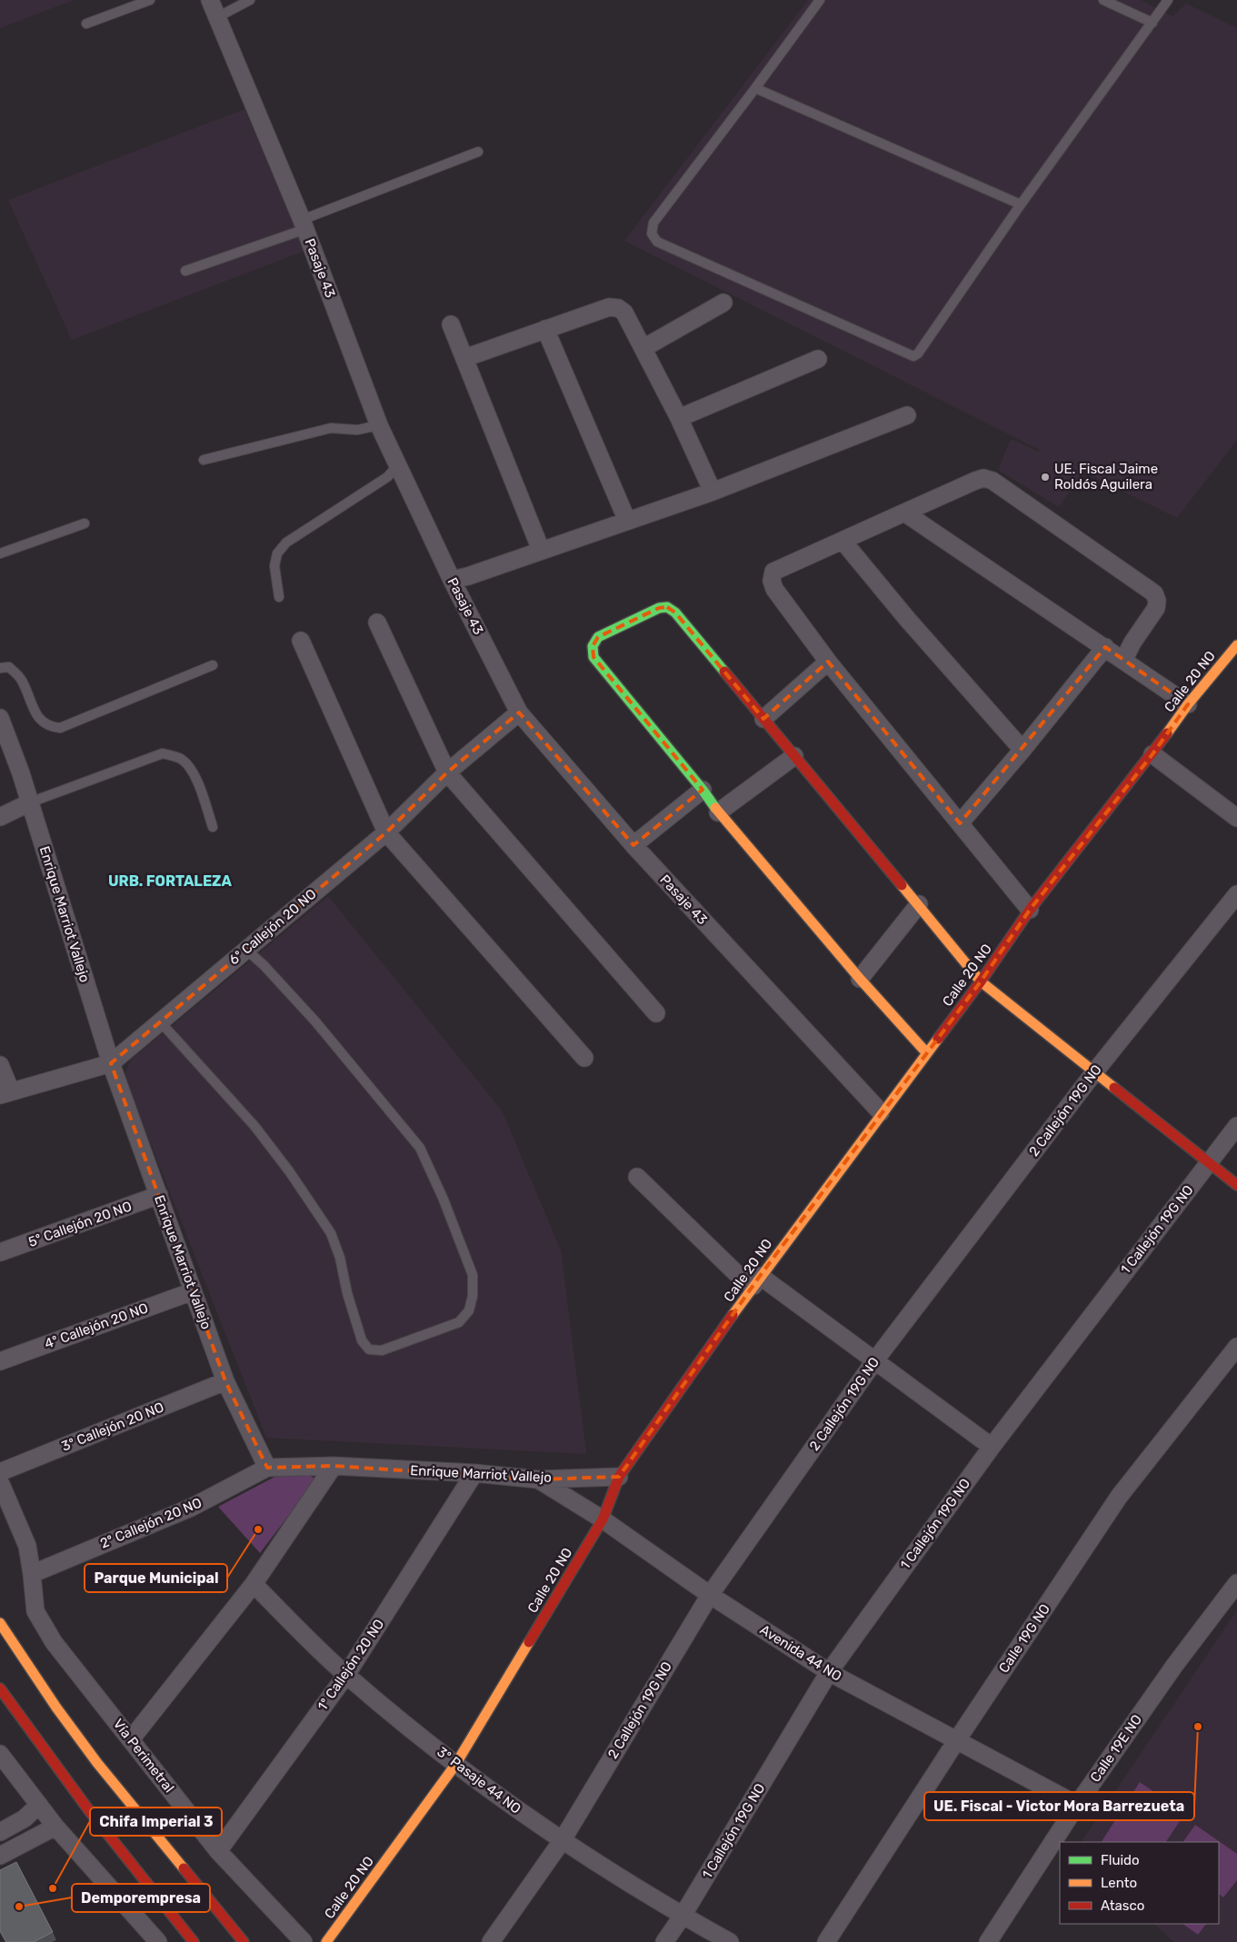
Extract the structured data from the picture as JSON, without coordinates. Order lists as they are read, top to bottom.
{
  "streets": {
    "main road": ["Calle 20 NO"],
    "street": [
      "Pasaje 43",
      "Enrique Marriot Vallejo",
      "6º Callejón 20 NO",
      "2 Callejón 19G NO",
      "5º Callejón 20 NO",
      "1 Callejón 19G NO",
      "4º Callejón 20 NO",
      "3º Callejón 20 NO",
      "2º Callejón 20 NO",
      "Calle 19G NO",
      "Avenida 44 NO",
      "1º Callejón 20 NO",
      "Calle 19E NO",
      "Vía Perimetral",
      "3º Pasaje 44 NO"
    ]
  },
  "crossings": [
    ["Pasaje 43", "Calle 20 NO"],
    ["Pasaje 43", "6º Callejón 20 NO"],
    ["Calle 20 NO", "Enrique Marriot Vallejo"],
    ["Calle 20 NO", "Avenida 44 NO"],
    ["Calle 20 NO", "3º Pasaje 44 NO"],
    ["Enrique Marriot Vallejo", "6º Callejón 20 NO"],
    ["Enrique Marriot Vallejo", "5º Callejón 20 NO"],
    ["Enrique Marriot Vallejo", "4º Callejón 20 NO"],
    ["Enrique Marriot Vallejo", "3º Callejón 20 NO"],
    ["Enrique Marriot Vallejo", "2º Callejón 20 NO"],
    ["Enrique Marriot Vallejo", "Avenida 44 NO"],
    ["Enrique Marriot Vallejo", "1º Callejón 20 NO"],
    ["2 Callejón 19G NO", "Avenida 44 NO"],
    ["2 Callejón 19G NO", "3º Pasaje 44 NO"],
    ["1 Callejón 19G NO", "Avenida 44 NO"],
    ["1 Callejón 19G NO", "3º Pasaje 44 NO"],
    ["2º Callejón 20 NO", "Vía Perimetral"],
    ["Calle 19G NO", "Avenida 44 NO"],
    ["Avenida 44 NO", "Calle 19E NO"],
    ["1º Callejón 20 NO", "Vía Perimetral"],
    ["1º Callejón 20 NO", "3º Pasaje 44 NO"]
  ],
  "districts": ["URB. FORTALEZA"],
  "places": [
    "UE. Fiscal Jaime Roldós Aguilera",
    "Parque Municipal",
    "UE. Fiscal - Victor Mora Barrezueta",
    "Chifa Imperial 3",
    "Demporempresa"
  ],
  "legend": ["Fluido", "Lento", "Atasco"]
}
